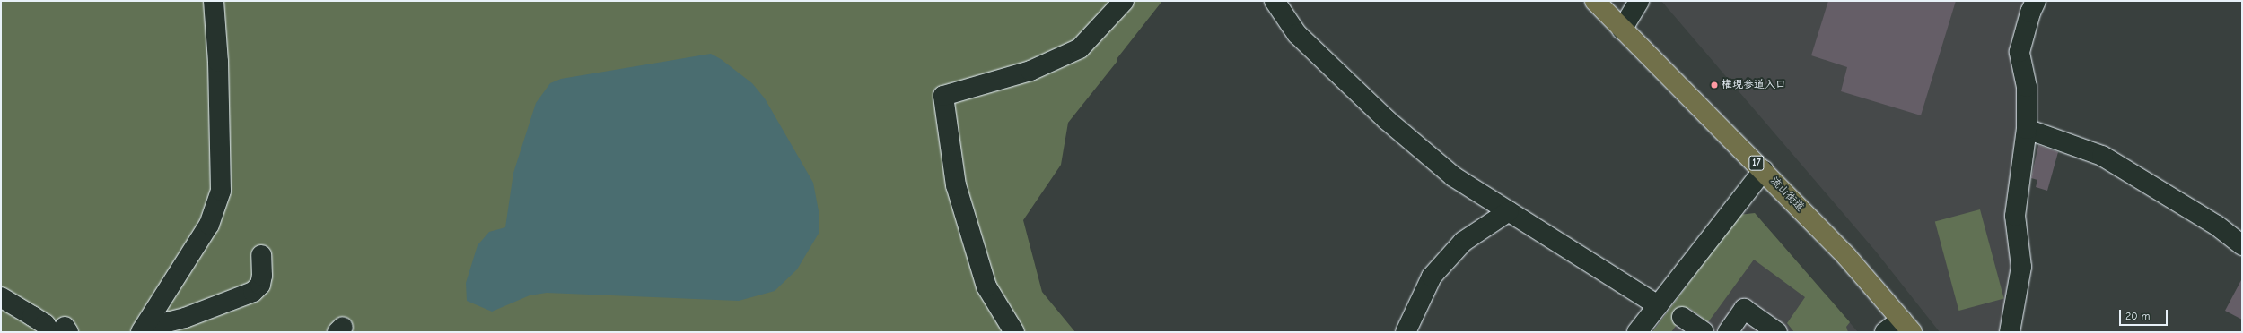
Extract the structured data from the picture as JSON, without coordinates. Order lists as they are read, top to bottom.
{
  "streets": {
    "main road": ["17", "流山街道"]
  },
  "places": ["権現参道入口"],
  "scale_bar": "20 m"
}
